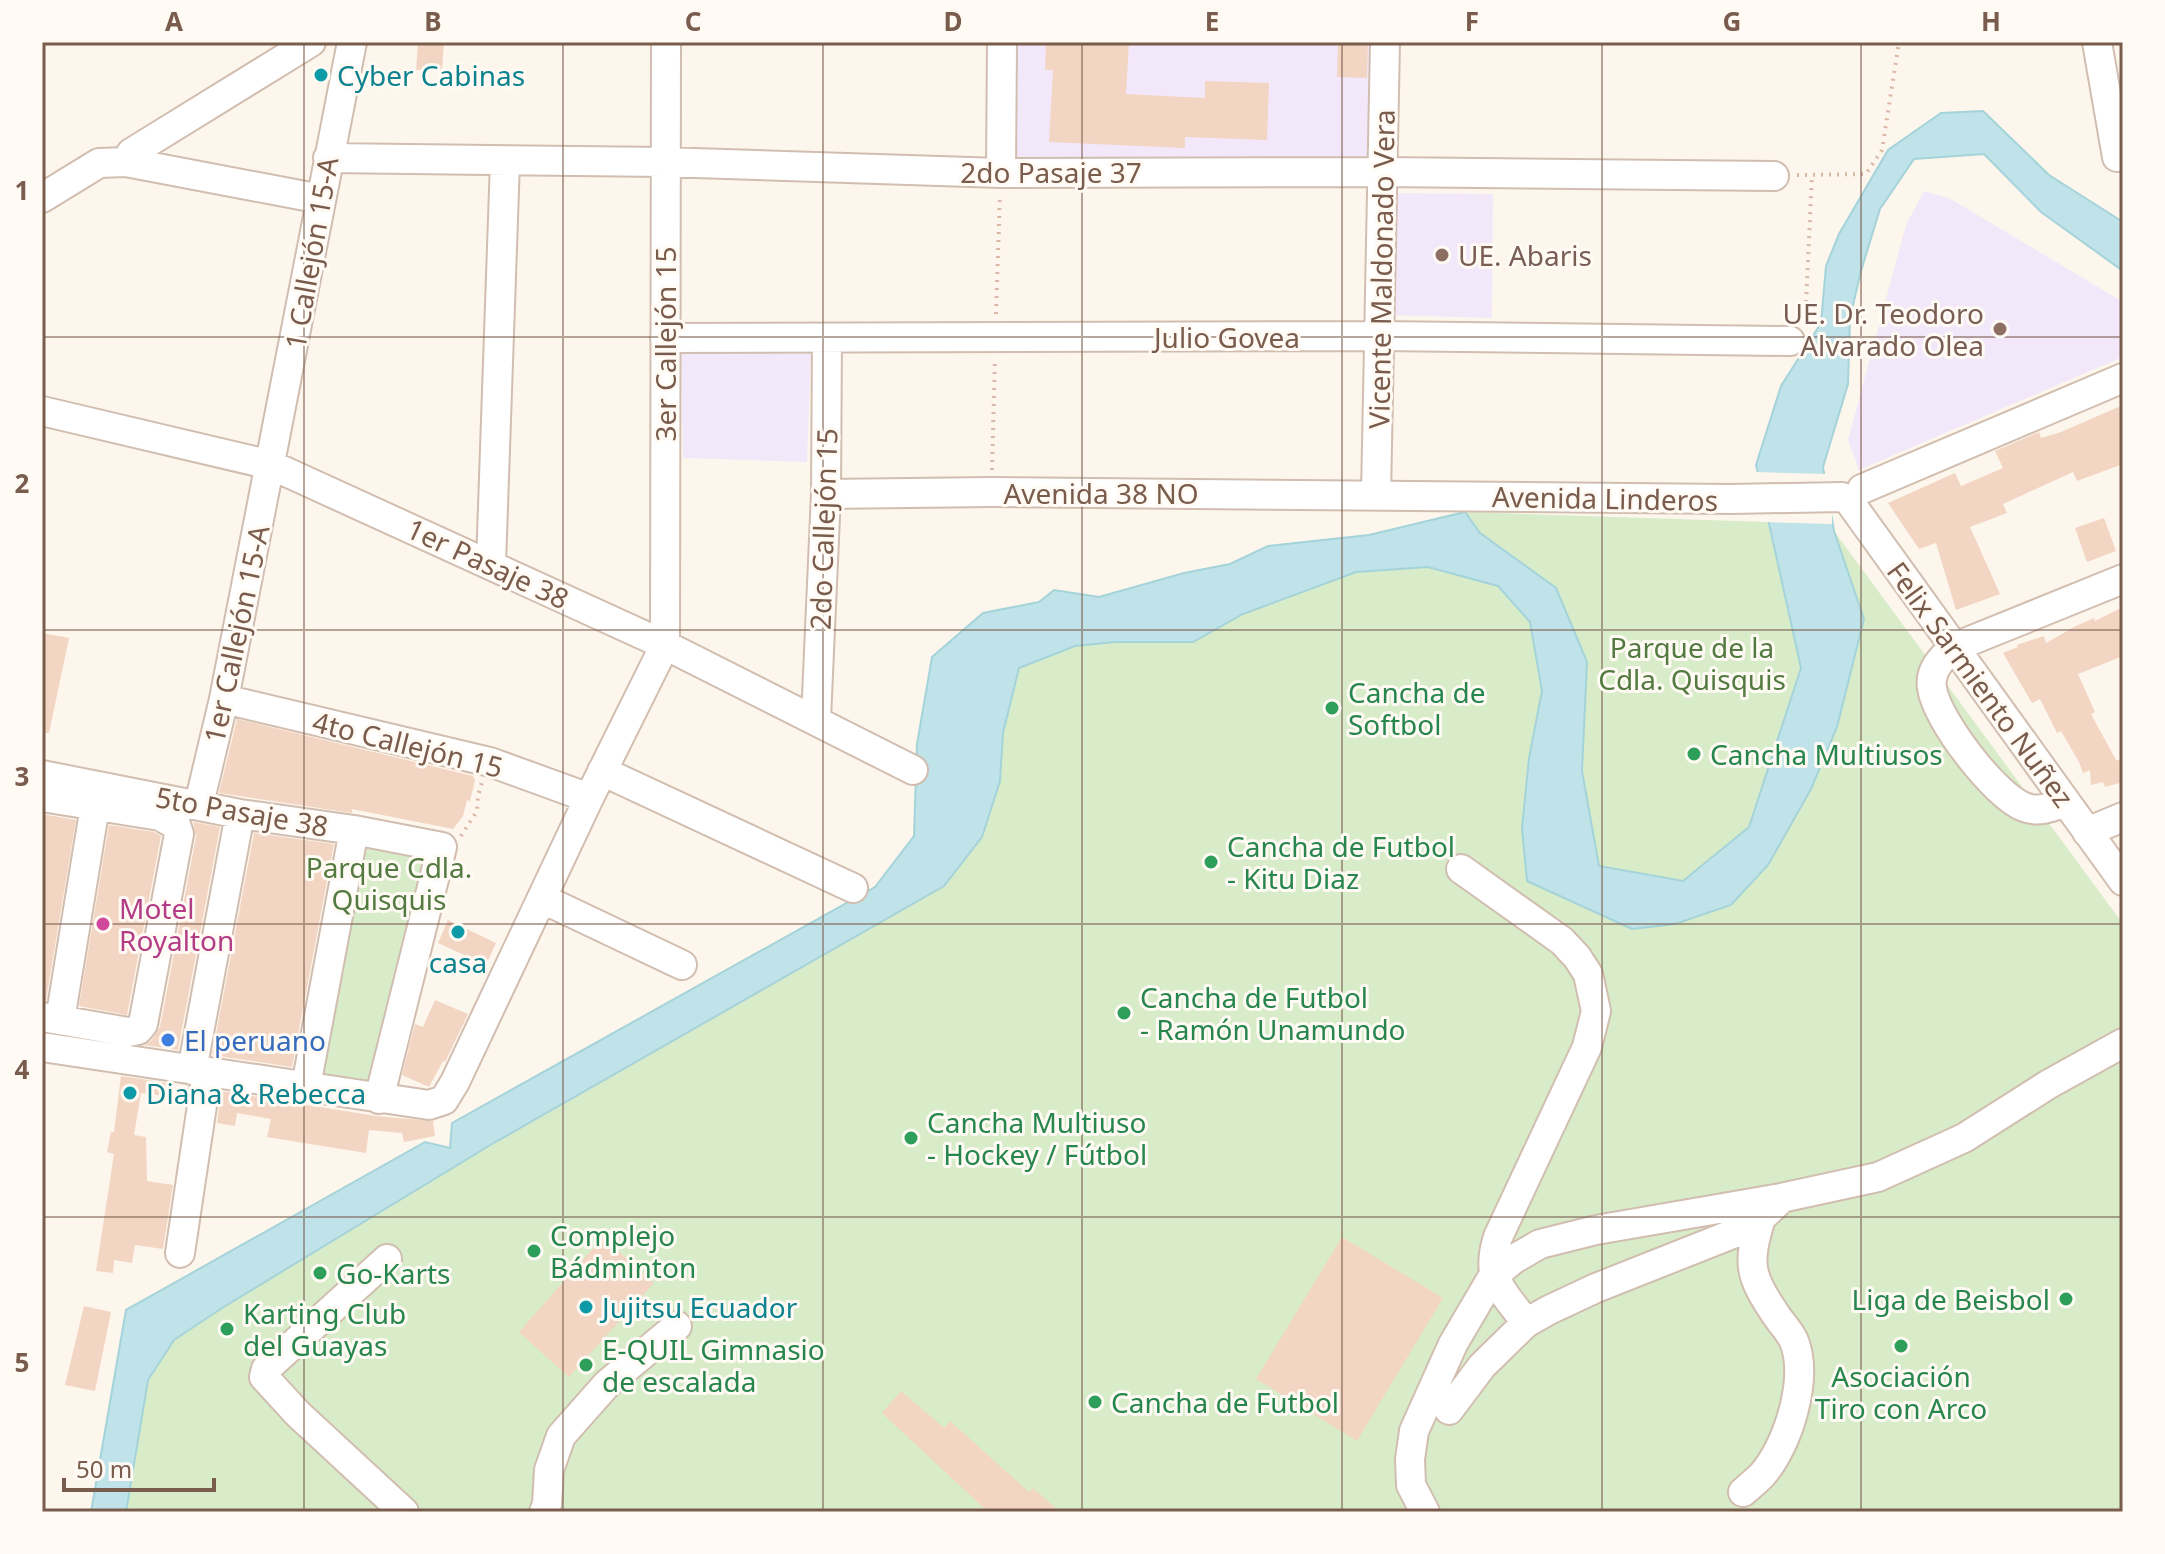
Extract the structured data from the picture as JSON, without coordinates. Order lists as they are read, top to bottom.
{
  "streets": {
    "street": [
      "2do Pasaje 37",
      "1 Callejón 15-A",
      "Vicente Maldonado Vera",
      "Julio Govea",
      "3er Callejón 15",
      "Avenida 38 NO",
      "Avenida Linderos",
      "2do Callejón 15",
      "1er Pasaje 38",
      "1er Callejón 15-A",
      "Felix Sarmiento Nuñez",
      "4to Callejón 15",
      "5to Pasaje 38"
    ]
  },
  "crossings": [
    ["2do Pasaje 37", "1 Callejón 15-A"],
    ["2do Pasaje 37", "Vicente Maldonado Vera"],
    ["2do Pasaje 37", "3er Callejón 15"],
    ["1 Callejón 15-A", "1er Pasaje 38"],
    ["1 Callejón 15-A", "1er Callejón 15-A"],
    ["Vicente Maldonado Vera", "Julio Govea"],
    ["Vicente Maldonado Vera", "Avenida 38 NO"],
    ["Vicente Maldonado Vera", "Avenida Linderos"],
    ["Julio Govea", "3er Callejón 15"],
    ["Julio Govea", "2do Callejón 15"],
    ["3er Callejón 15", "1er Pasaje 38"],
    ["Avenida 38 NO", "Avenida Linderos"],
    ["Avenida 38 NO", "2do Callejón 15"],
    ["Avenida Linderos", "Felix Sarmiento Nuñez"],
    ["2do Callejón 15", "1er Pasaje 38"],
    ["1er Pasaje 38", "1er Callejón 15-A"],
    ["1er Callejón 15-A", "4to Callejón 15"],
    ["1er Callejón 15-A", "5to Pasaje 38"]
  ],
  "parks": ["Parque de la Cdla. Quisquis", "Parque Cdla. Quisquis"],
  "places": [
    "Cyber Cabinas",
    "UE. Abaris",
    "UE. Dr. Teodoro Alvarado Olea",
    "Cancha de Softbol",
    "Cancha Multiusos",
    "Cancha de Futbol - Kitu Diaz",
    "Motel Royalton",
    "casa",
    "Cancha de Futbol - Ramón Unamundo",
    "El peruano",
    "Diana & Rebecca",
    "Cancha Multiuso - Hockey / Fútbol",
    "Complejo Bádminton",
    "Go-Karts",
    "Liga de Beisbol",
    "Jujitsu Ecuador",
    "Karting Club del Guayas",
    "Asociación Tiro con Arco",
    "E-QUIL Gimnasio de escalada",
    "Cancha de Futbol"
  ],
  "scale_bar": "50 m",
  "grid": {
    "columns": [
      "A",
      "B",
      "C",
      "D",
      "E",
      "F",
      "G",
      "H"
    ],
    "rows": [
      "1",
      "2",
      "3",
      "4",
      "5"
    ]
  }
}
